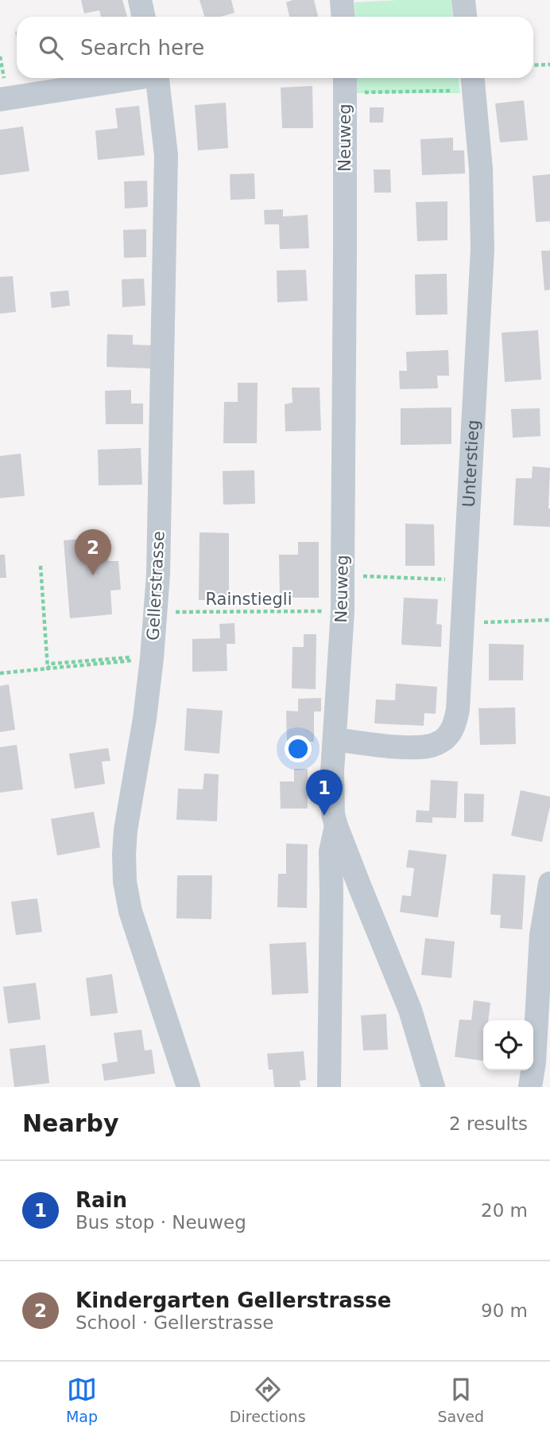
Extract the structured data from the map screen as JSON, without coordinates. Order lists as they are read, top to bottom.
{
  "streets": {
    "street": ["Neuweg", "Unterstieg", "Gellerstrasse"],
    "path": ["Rainstiegli"]
  },
  "crossings": [
    ["Neuweg", "Unterstieg"],
    ["Neuweg", "Rainstiegli"],
    ["Gellerstrasse", "Rainstiegli"]
  ],
  "page": {
    "search": "Search here",
    "pins": ["2", "1"],
    "heading": ["Nearby", "2 results"],
    "list": [
      {
        "mark": "1",
        "name": "Rain",
        "note": "Bus stop · Neuweg",
        "value": "20 m"
      },
      {
        "mark": "2",
        "name": "Kindergarten Gellerstrasse",
        "note": "School · Gellerstrasse",
        "value": "90 m"
      }
    ],
    "nav": ["Map", "Directions", "Saved"]
  }
}
